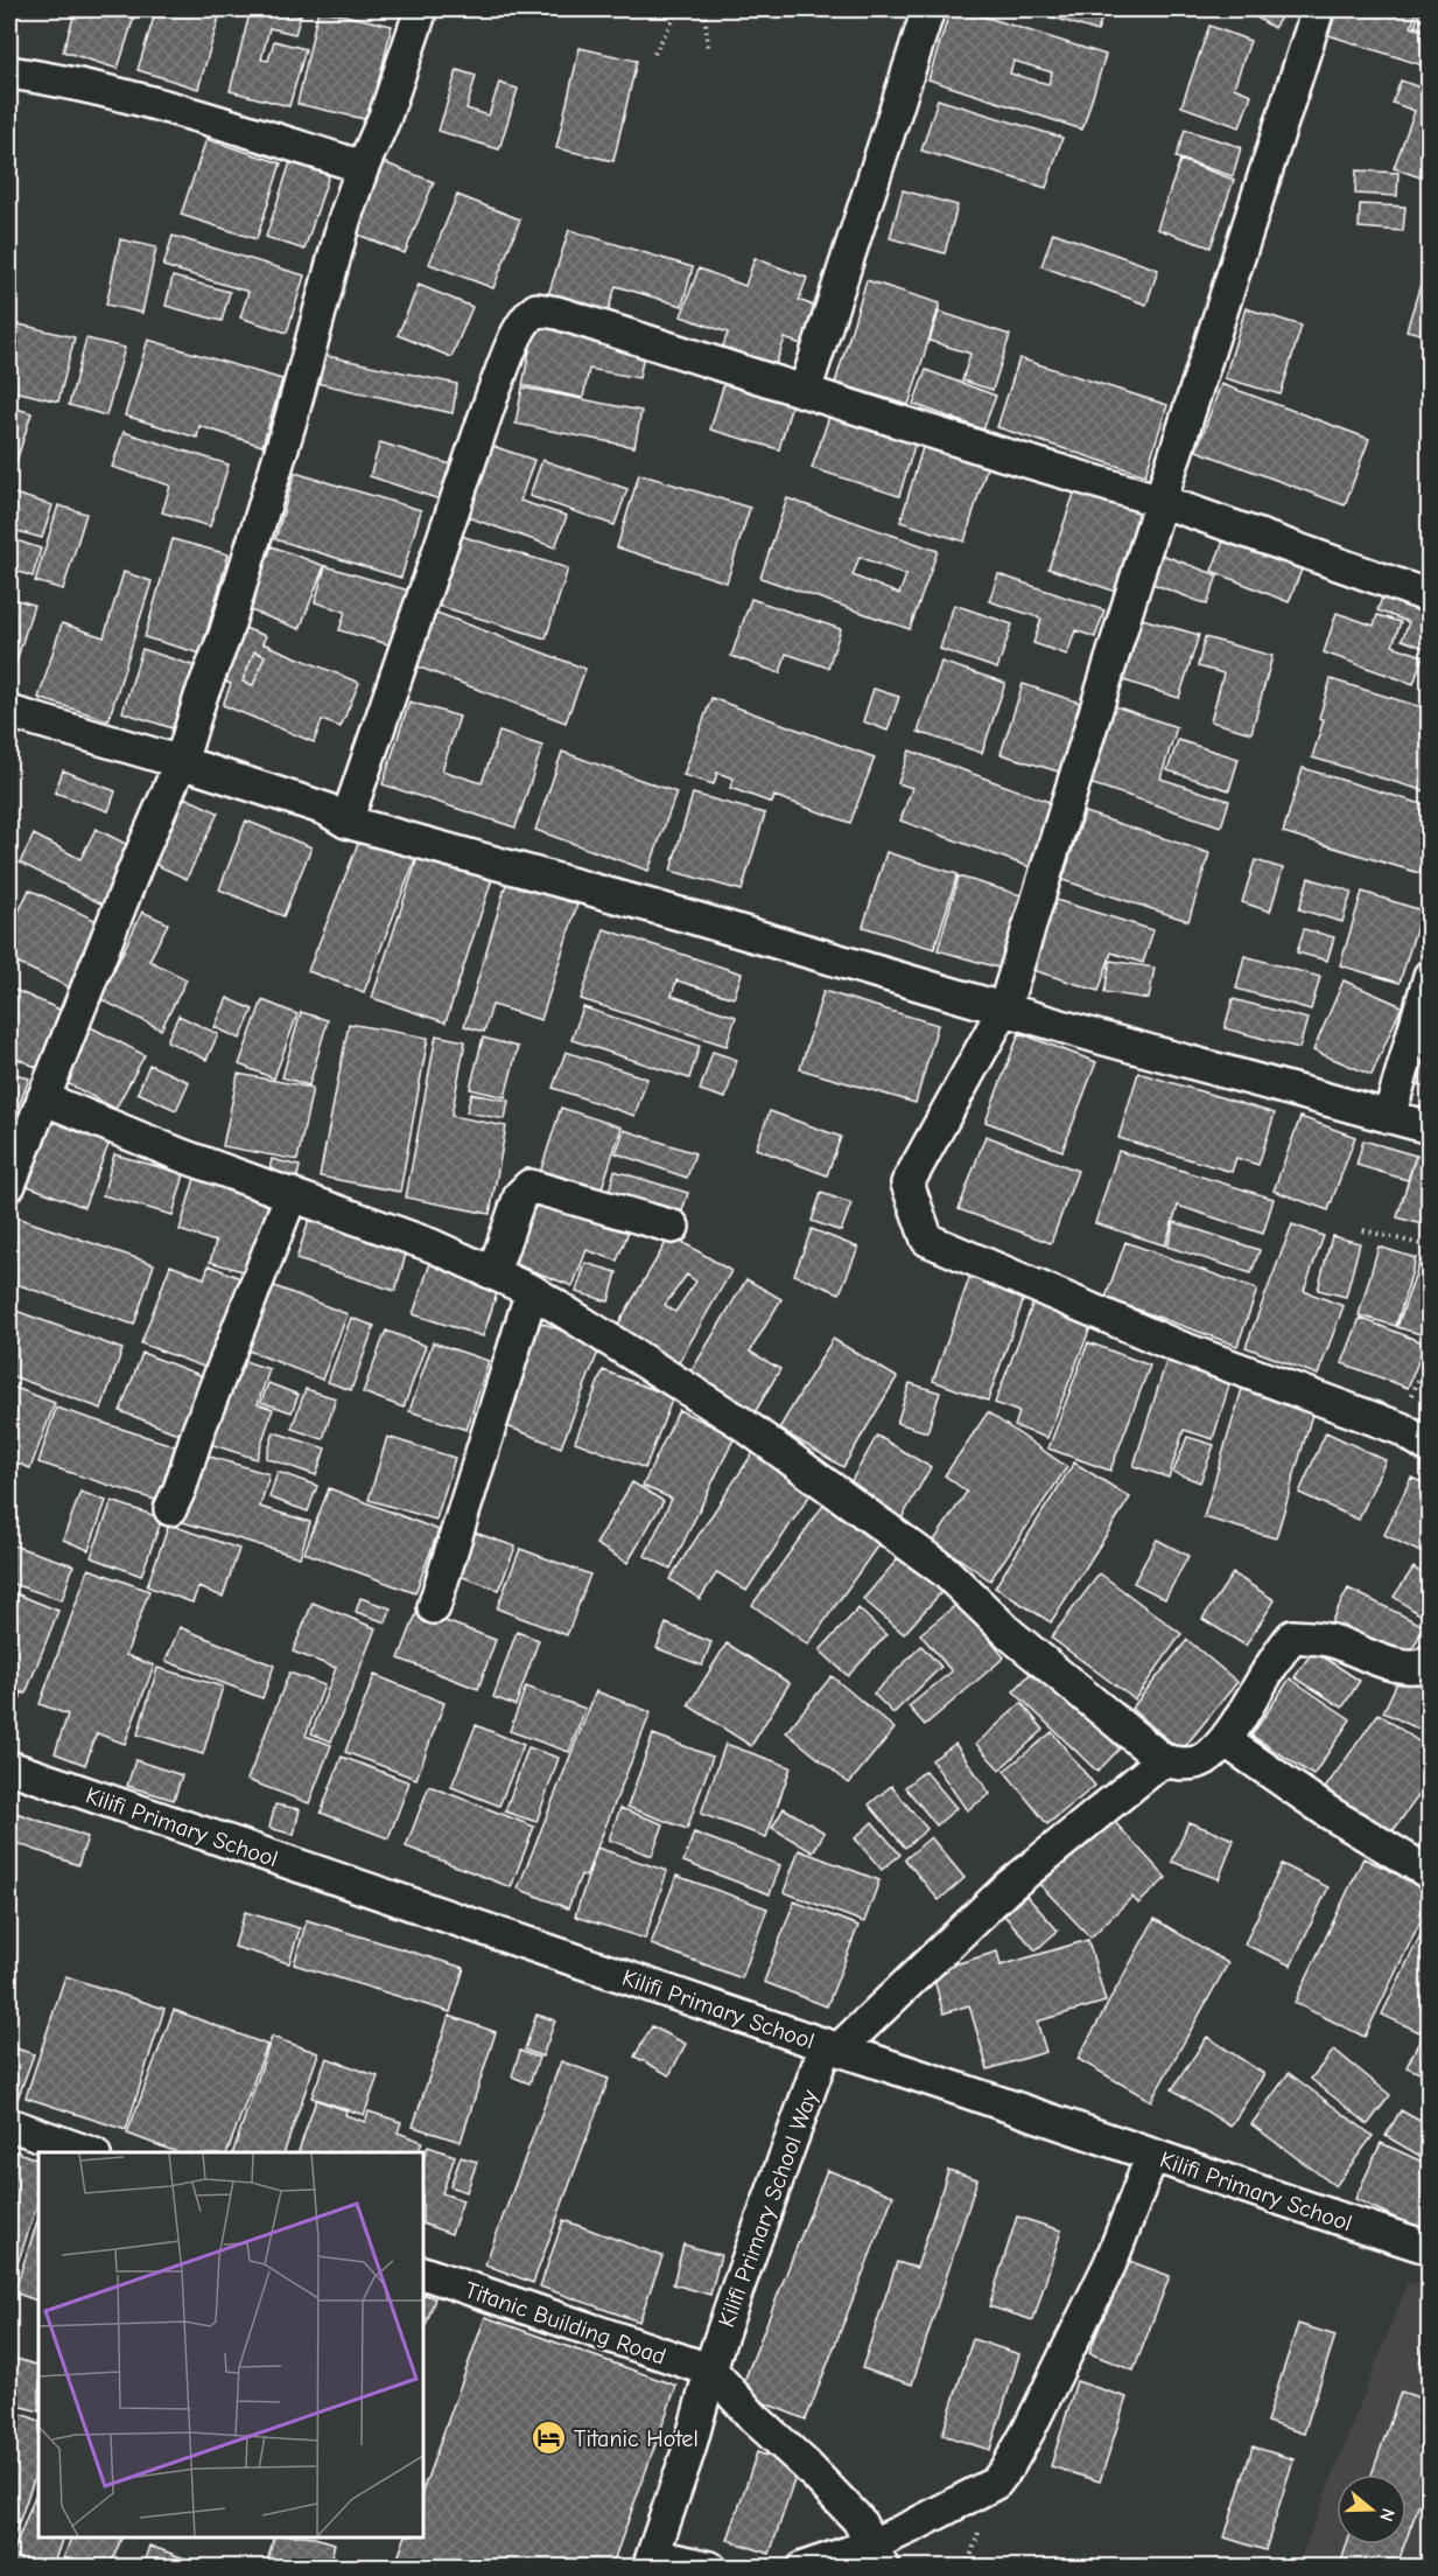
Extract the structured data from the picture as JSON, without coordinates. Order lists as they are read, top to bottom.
{
  "streets": {
    "street": ["Kilifi Primary School", "Kilifi Primary School Way", "Titanic Building Road"]
  },
  "crossings": [
    ["Kilifi Primary School", "Kilifi Primary School Way"],
    ["Kilifi Primary School Way", "Titanic Building Road"]
  ],
  "places": {
    "hotel": ["Titanic Hotel"]
  },
  "north": "right"
}
